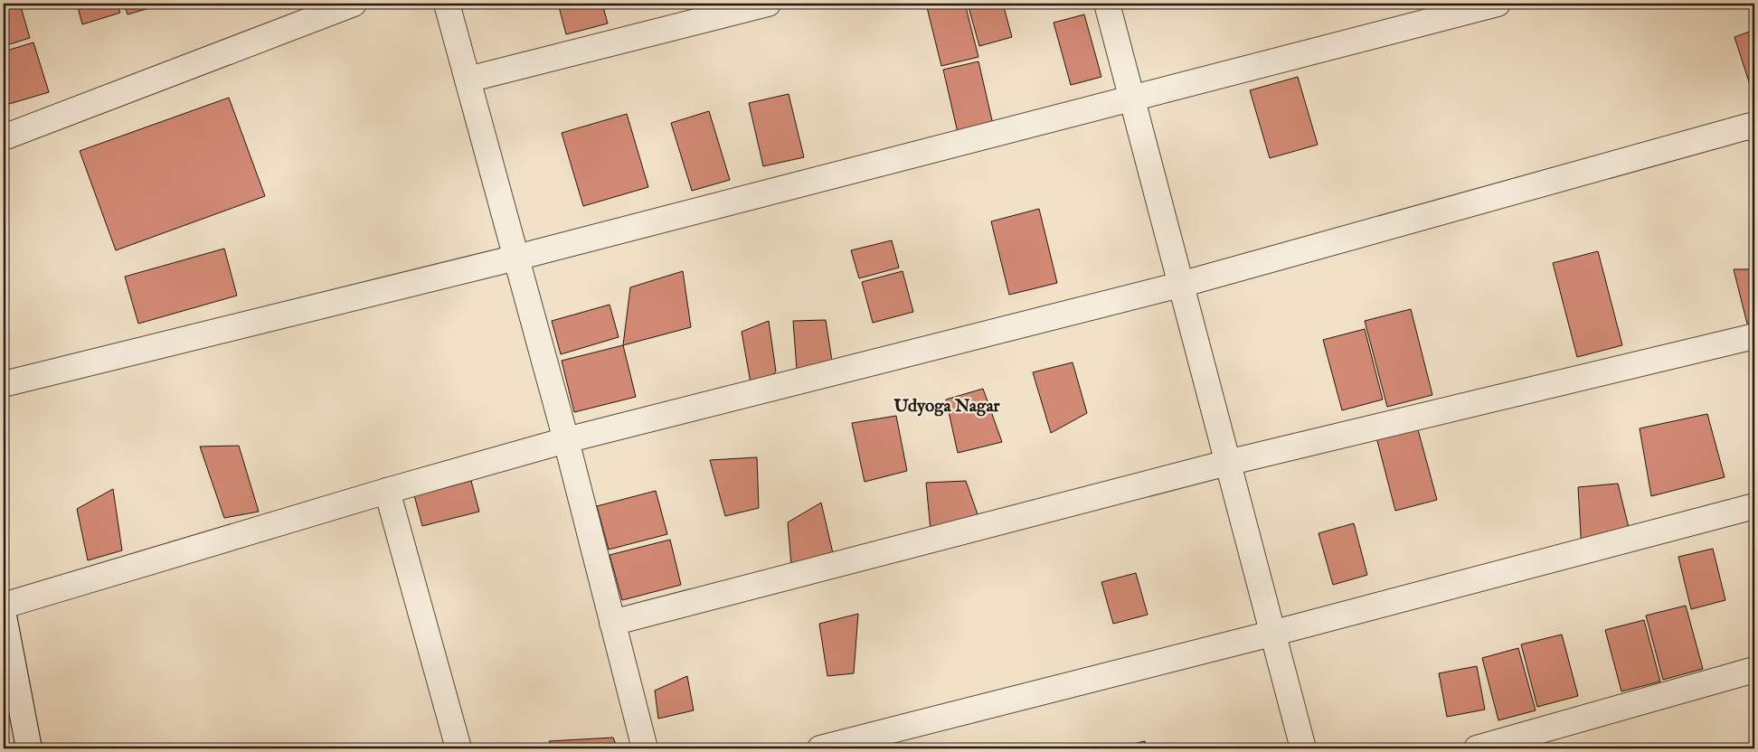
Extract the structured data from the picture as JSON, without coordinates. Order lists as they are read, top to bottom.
{
  "districts": ["Udyoga Nagar"]
}
